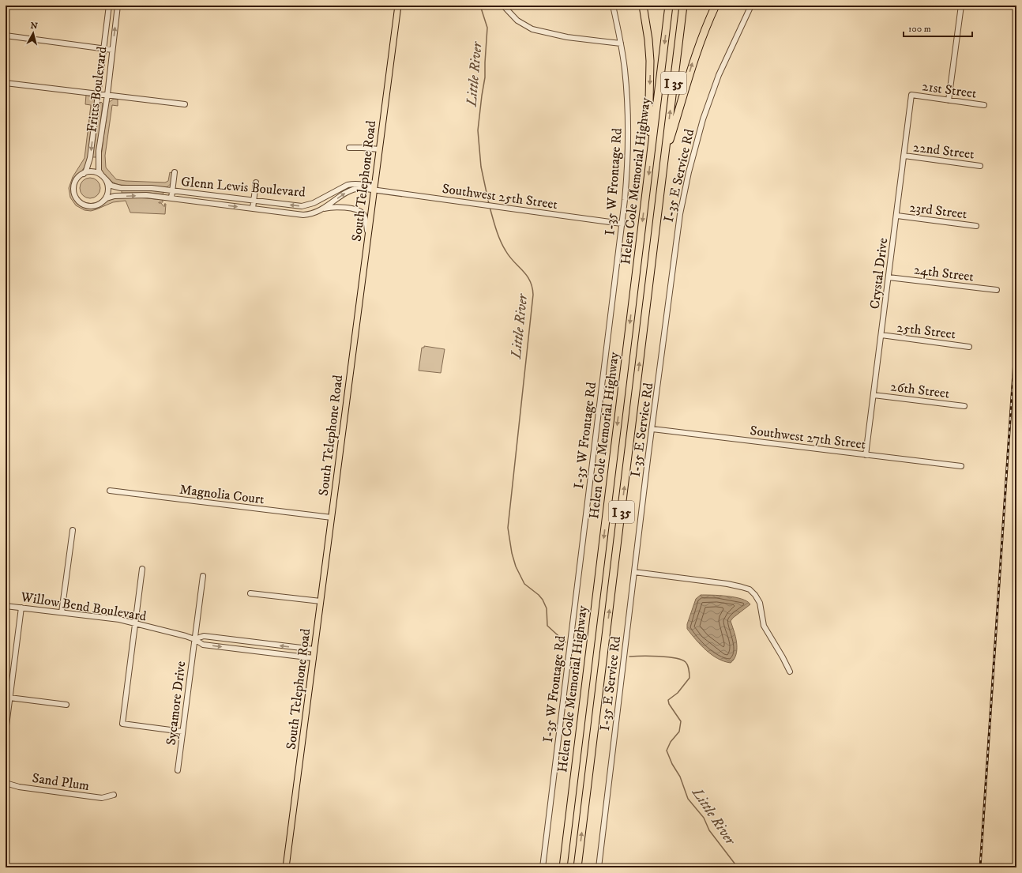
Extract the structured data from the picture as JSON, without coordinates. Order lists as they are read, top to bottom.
{
  "streets": {
    "highway": ["I 35", "Helen Cole Memorial Highway"],
    "main road": ["South Telephone Road"],
    "street": [
      "Fritts Boulevard",
      "21st Street",
      "22nd Street",
      "I-35 E Service Rd",
      "I-35 W Frontage Rd",
      "Glenn Lewis Boulevard",
      "Southwest 25th Street",
      "23rd Street",
      "24th Street",
      "Crystal Drive",
      "25th Street",
      "26th Street",
      "Southwest 27th Street",
      "Magnolia Court",
      "Willow Bend Boulevard",
      "Sycamore Drive",
      "Sand Plum"
    ]
  },
  "crossings": [
    ["Fritts Boulevard", "Glenn Lewis Boulevard"],
    ["21st Street", "Crystal Drive"],
    ["22nd Street", "Crystal Drive"],
    ["I-35 E Service Rd", "Southwest 27th Street"],
    ["South Telephone Road", "Glenn Lewis Boulevard"],
    ["South Telephone Road", "Southwest 25th Street"],
    ["South Telephone Road", "Magnolia Court"],
    ["South Telephone Road", "Willow Bend Boulevard"],
    ["I-35 W Frontage Rd", "Southwest 25th Street"],
    ["Glenn Lewis Boulevard", "Southwest 25th Street"],
    ["23rd Street", "Crystal Drive"],
    ["24th Street", "Crystal Drive"],
    ["Crystal Drive", "25th Street"],
    ["Crystal Drive", "26th Street"],
    ["Crystal Drive", "Southwest 27th Street"],
    ["Willow Bend Boulevard", "Sycamore Drive"]
  ],
  "water": ["Little River"],
  "scale_bar": "100 m",
  "north": "top"
}
